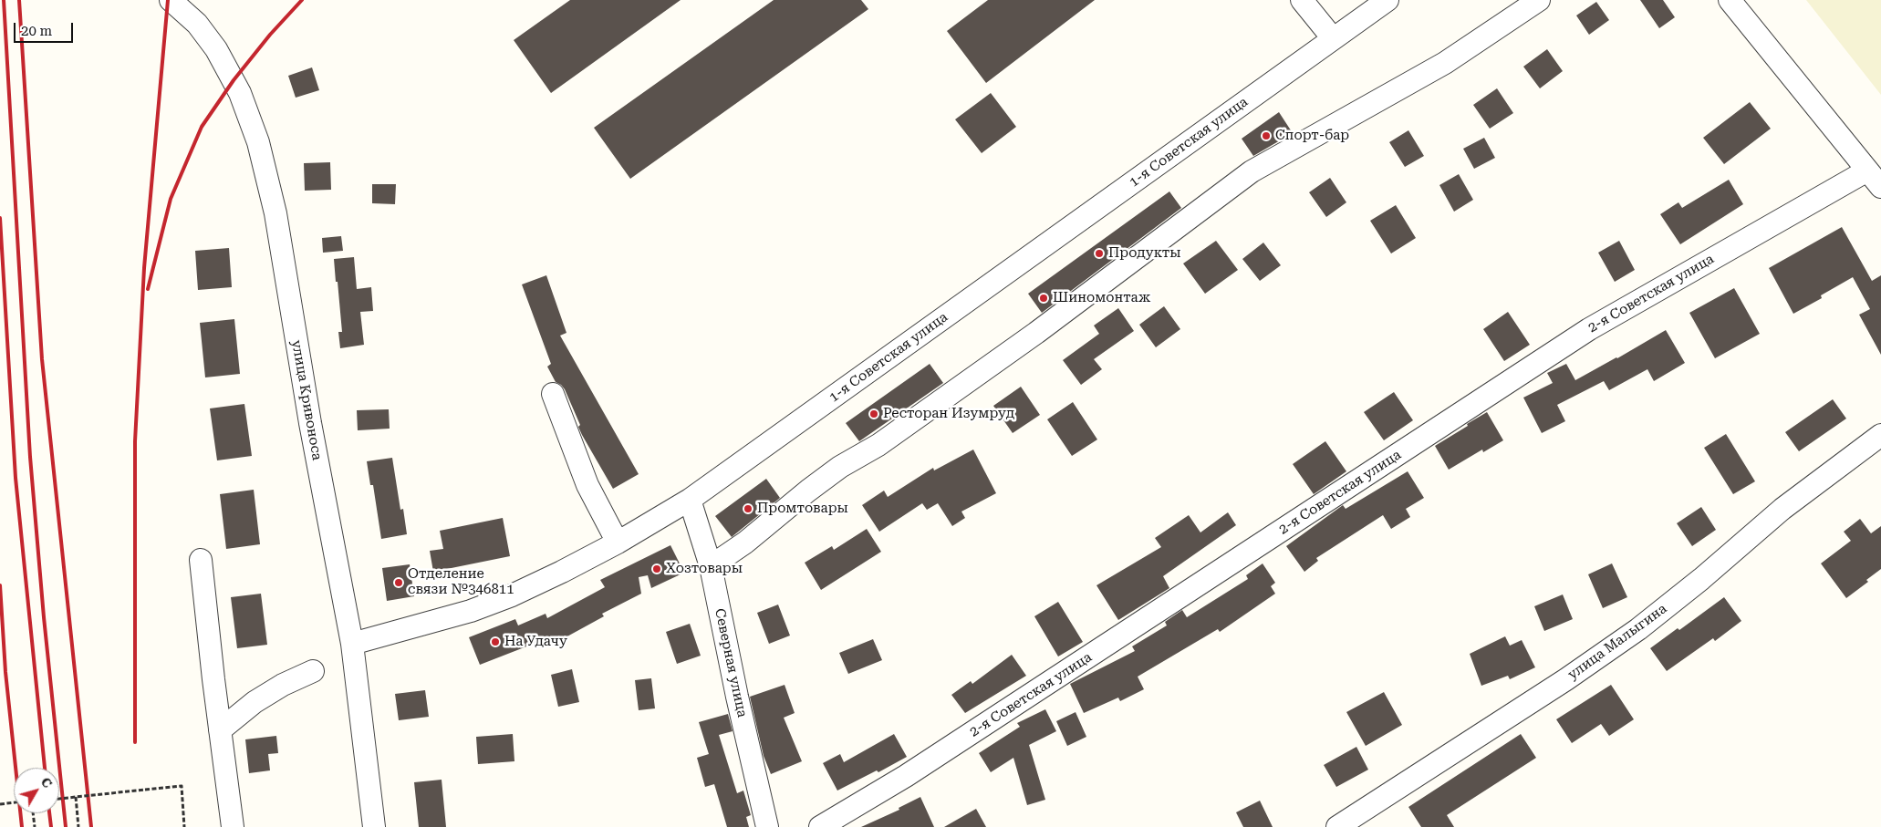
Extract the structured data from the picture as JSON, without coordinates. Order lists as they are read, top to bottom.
{
  "streets": {
    "street": [
      "1-я Советская улица",
      "2-я Советская улица",
      "улица Кривоноса",
      "улица Малыгина",
      "Северная улица"
    ]
  },
  "crossings": [
    ["1-я Советская улица", "улица Кривоноса"],
    ["1-я Советская улица", "Северная улица"]
  ],
  "places": [
    "Спорт-бар",
    "Продукты",
    "Шиномонтаж",
    "Ресторан Изумруд",
    "Промтовары",
    "Хозтовары",
    "Отделение связи №346811",
    "На Удачу"
  ],
  "scale_bar": "20 m",
  "north": "top right"
}
